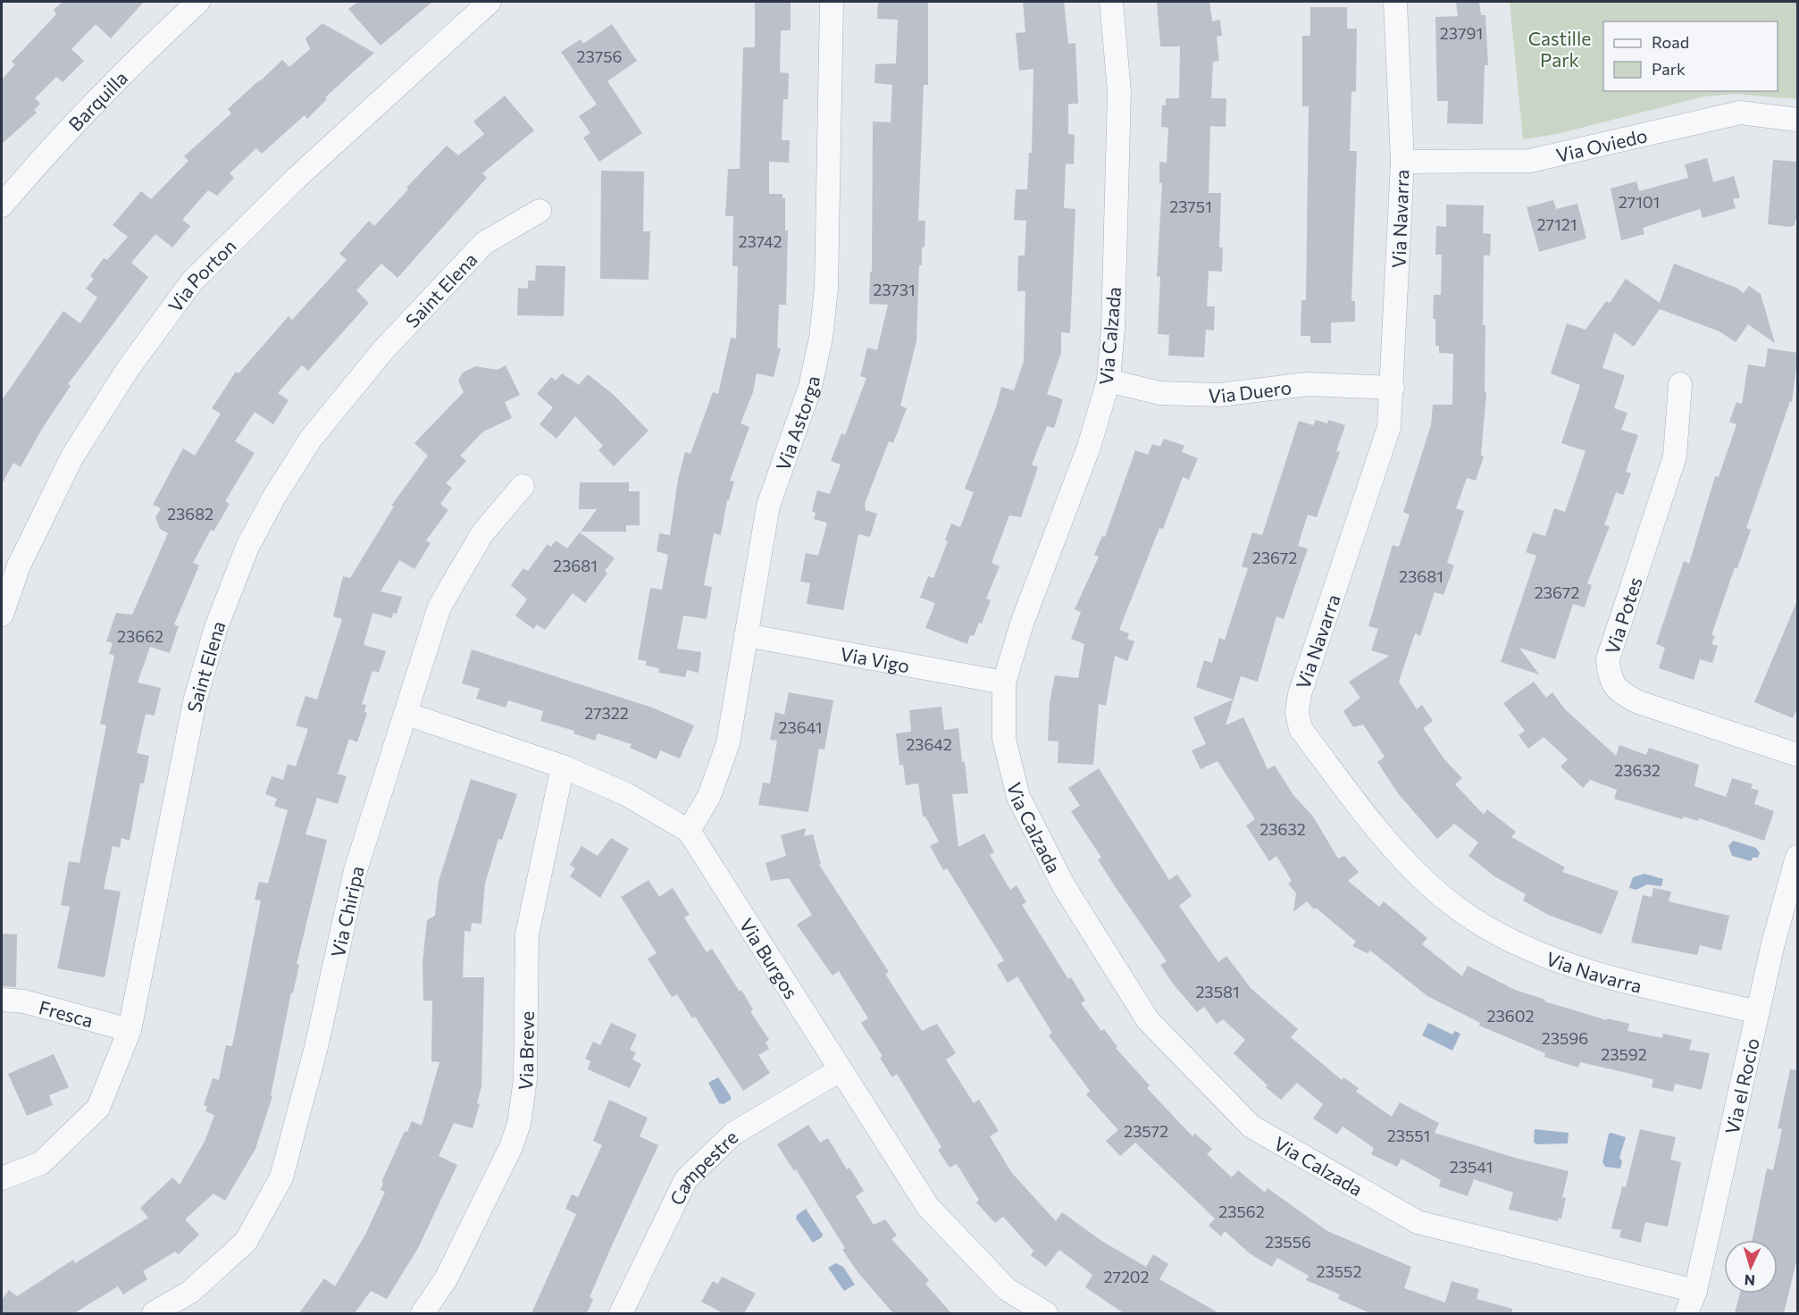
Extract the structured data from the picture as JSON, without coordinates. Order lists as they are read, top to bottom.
{
  "streets": {
    "street": [
      "Barquilla",
      "Via Oviedo",
      "Via Navarra",
      "Via Porton",
      "Saint Elena",
      "Via Calzada",
      "Via Duero",
      "Via Astorga",
      "Via Potes",
      "Via Vigo",
      "Via Chiripa",
      "Via Burgos",
      "Fresca",
      "Via Breve",
      "Via el Rocio",
      "Campestre"
    ]
  },
  "crossings": [
    ["Via Oviedo", "Via Navarra"],
    ["Via Navarra", "Via Duero"],
    ["Via Navarra", "Via el Rocio"],
    ["Saint Elena", "Fresca"],
    ["Via Calzada", "Via Duero"],
    ["Via Calzada", "Via Vigo"],
    ["Via Calzada", "Via el Rocio"],
    ["Via Astorga", "Via Vigo"],
    ["Via Astorga", "Via Burgos"],
    ["Via Chiripa", "Via Burgos"],
    ["Via Burgos", "Via Breve"],
    ["Via Burgos", "Campestre"]
  ],
  "parks": ["Castille Park"],
  "house_numbers": [
    "23791",
    "23756",
    "27101",
    "23751",
    "27121",
    "23742",
    "23731",
    "23682",
    "23672",
    "23681",
    "23681",
    "23672",
    "23662",
    "27322",
    "23641",
    "23642",
    "23632",
    "23632",
    "23581",
    "23602",
    "23596",
    "23592",
    "23572",
    "23551",
    "23541",
    "23562",
    "23556",
    "23552",
    "27202"
  ],
  "legend": ["Road", "Park"],
  "north": "bottom"
}
